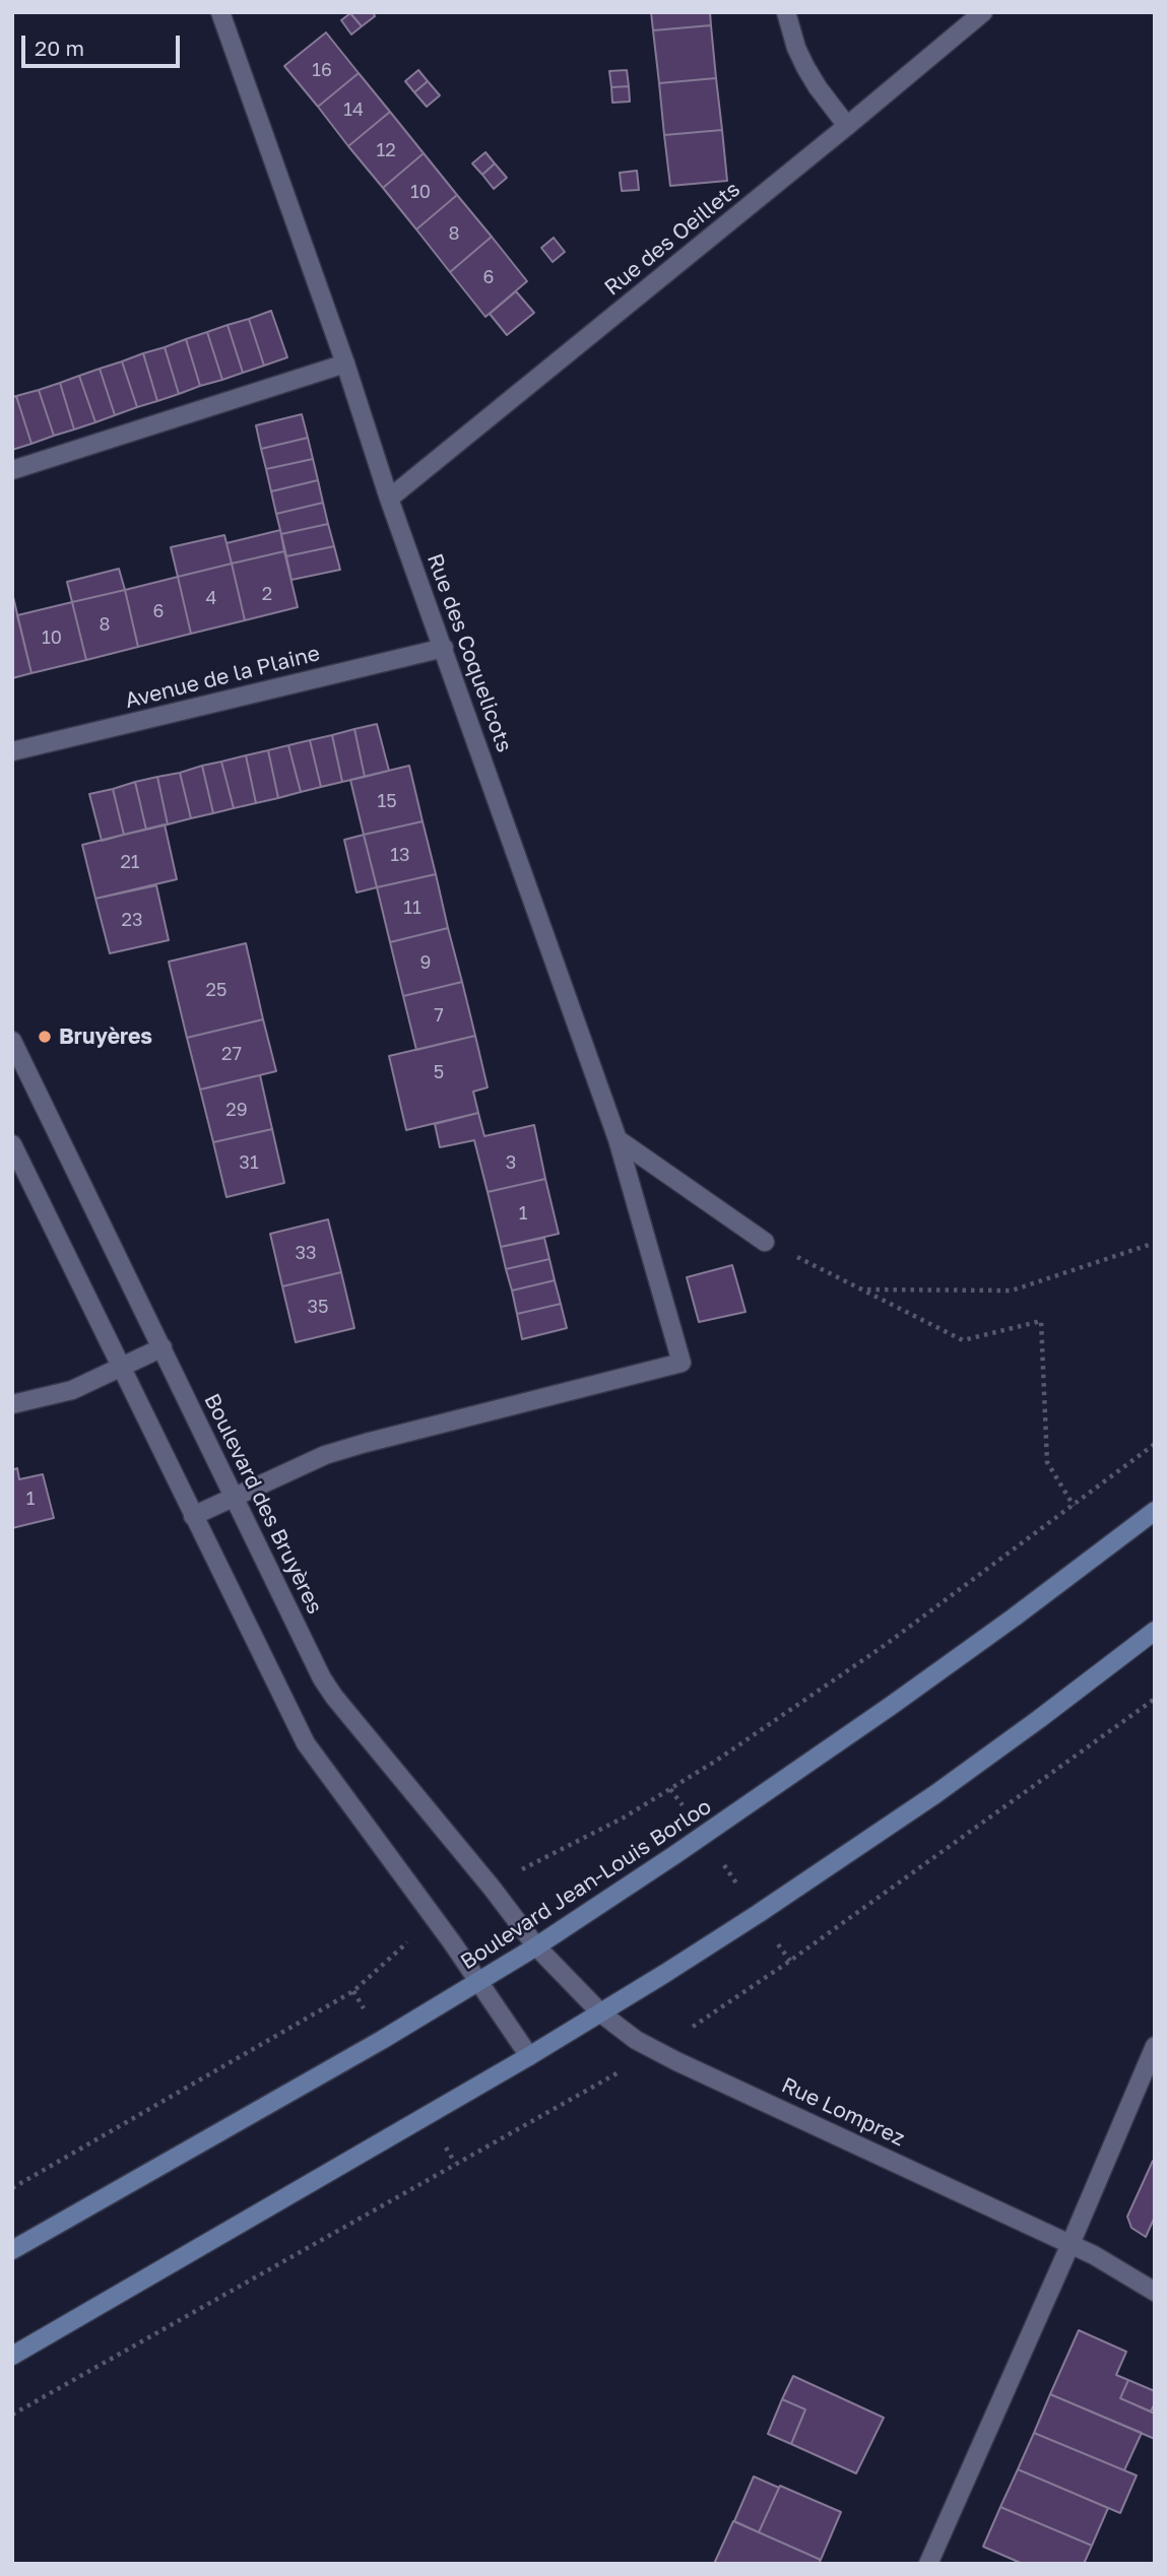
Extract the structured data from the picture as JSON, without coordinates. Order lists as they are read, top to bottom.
{
  "streets": {
    "main road": ["Boulevard Jean-Louis Borloo"],
    "street": [
      "Rue des Oeillets",
      "Rue des Coquelicots",
      "Avenue de la Plaine",
      "Boulevard des Bruyères",
      "Rue Lomprez"
    ]
  },
  "crossings": [
    ["Rue des Oeillets", "Rue des Coquelicots"],
    ["Rue des Coquelicots", "Avenue de la Plaine"],
    ["Rue des Coquelicots", "Boulevard des Bruyères"],
    ["Boulevard des Bruyères", "Boulevard Jean-Louis Borloo"],
    ["Boulevard des Bruyères", "Rue Lomprez"]
  ],
  "places": ["Bruyères"],
  "house_numbers": [
    "16",
    "14",
    "12",
    "10",
    "8",
    "6",
    "2",
    "4",
    "6",
    "8",
    "10",
    "15",
    "13",
    "21",
    "11",
    "23",
    "9",
    "25",
    "7",
    "27",
    "5",
    "29",
    "31",
    "3",
    "1",
    "33",
    "35",
    "1"
  ],
  "scale_bar": "20 m"
}
